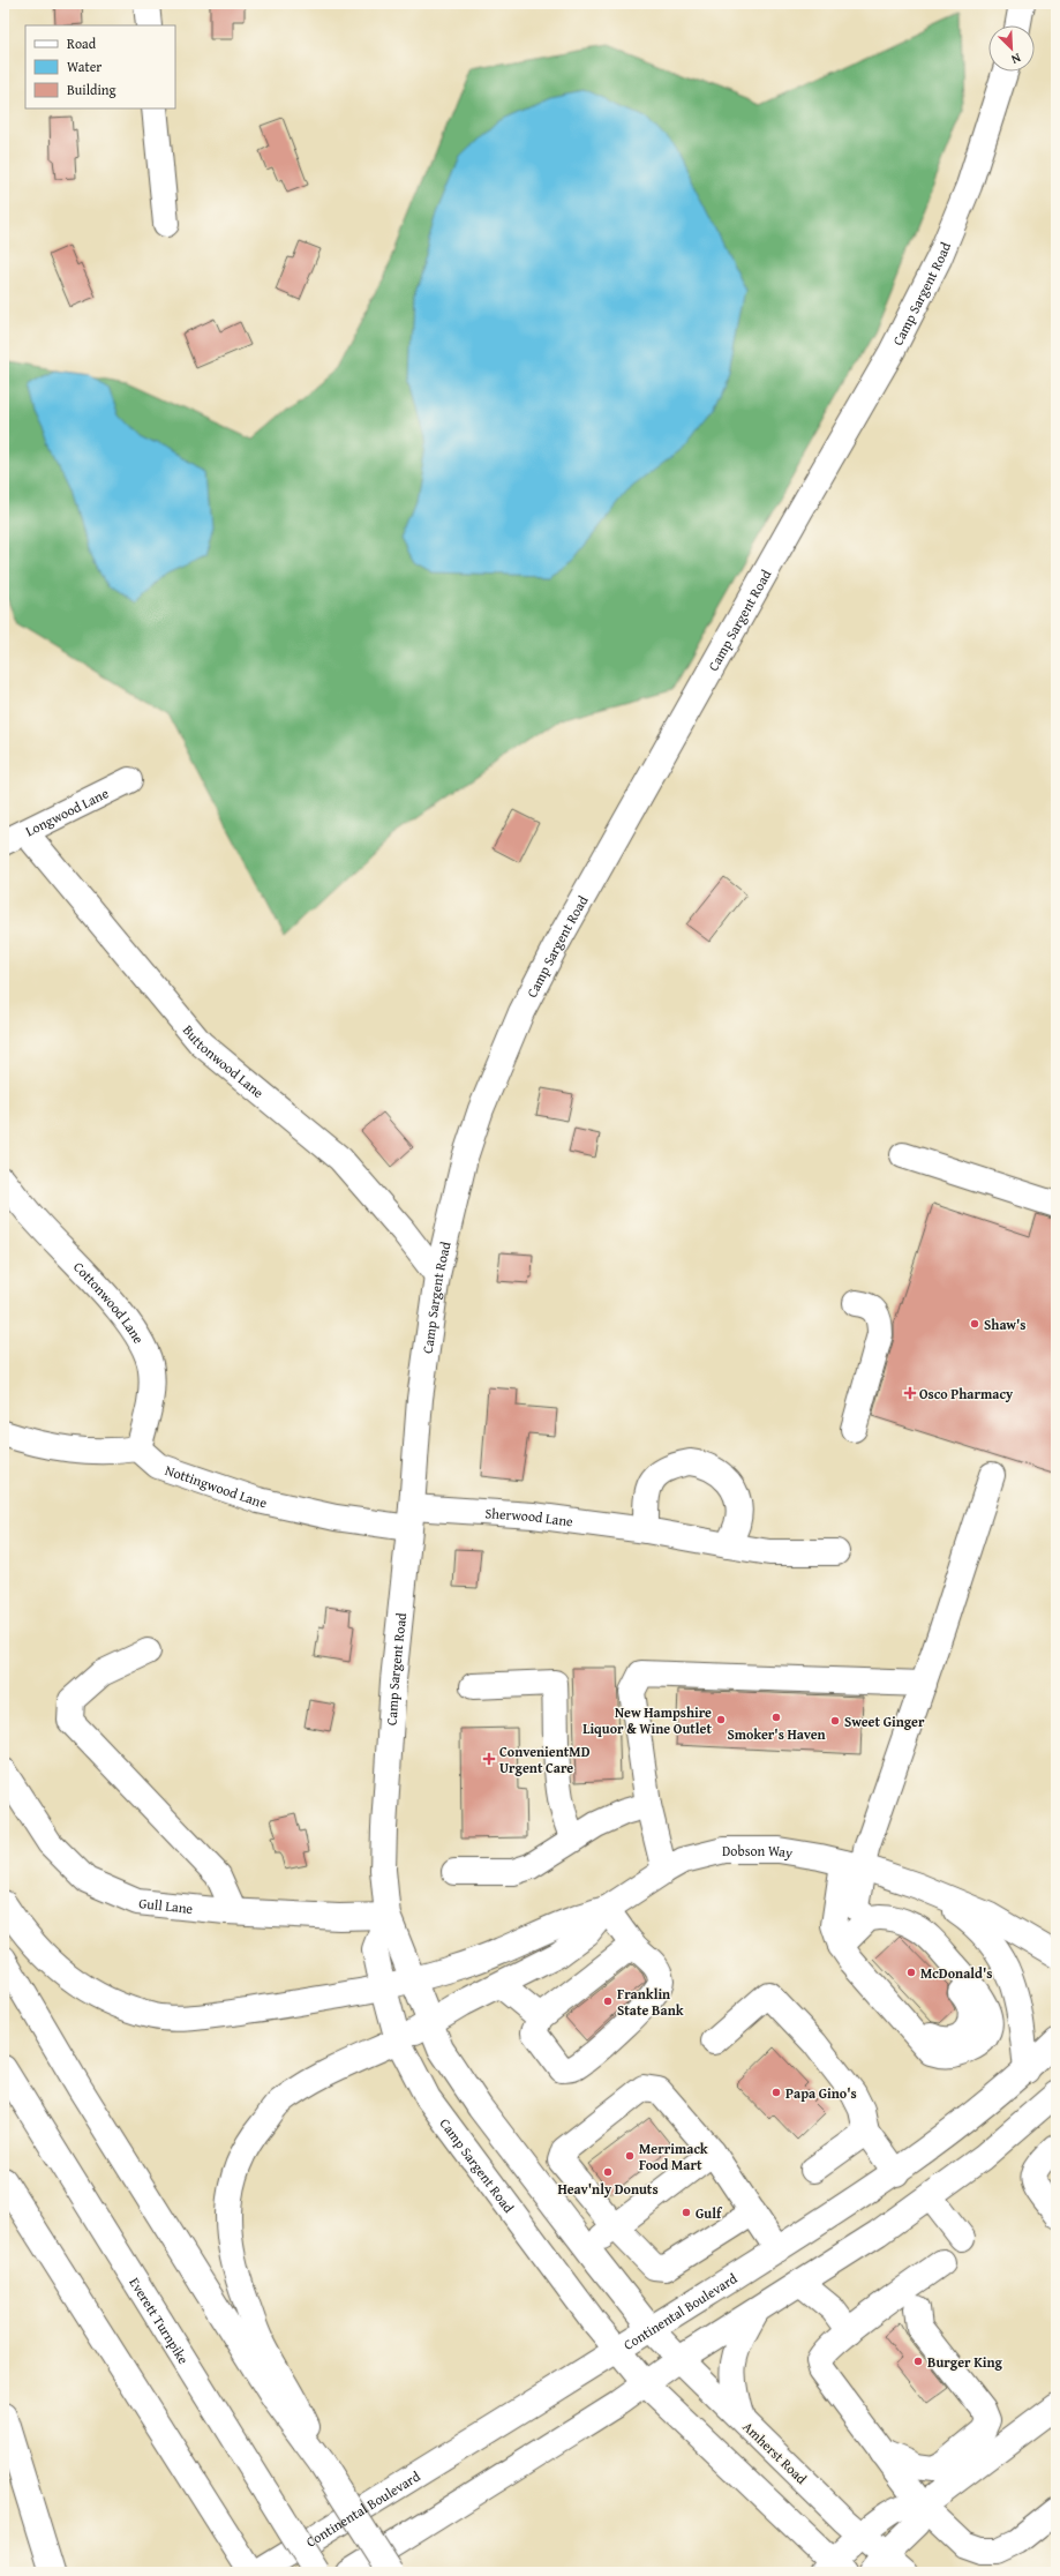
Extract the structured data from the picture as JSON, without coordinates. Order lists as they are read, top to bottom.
{
  "streets": {
    "main road": [
      "Camp Sargent Road",
      "Longwood Lane",
      "Buttonwood Lane",
      "Cottonwood Lane",
      "Nottingwood Lane",
      "Sherwood Lane",
      "Dobson Way",
      "Gull Lane",
      "Continental Boulevard",
      "Everett Turnpike",
      "Amherst Road"
    ]
  },
  "crossings": [
    ["Camp Sargent Road", "Buttonwood Lane"],
    ["Camp Sargent Road", "Nottingwood Lane"],
    ["Camp Sargent Road", "Sherwood Lane"],
    ["Camp Sargent Road", "Dobson Way"],
    ["Camp Sargent Road", "Gull Lane"],
    ["Camp Sargent Road", "Continental Boulevard"],
    ["Camp Sargent Road", "Amherst Road"],
    ["Longwood Lane", "Buttonwood Lane"],
    ["Cottonwood Lane", "Nottingwood Lane"],
    ["Nottingwood Lane", "Sherwood Lane"],
    ["Dobson Way", "Continental Boulevard"],
    ["Continental Boulevard", "Amherst Road"]
  ],
  "places": {
    "other": [
      "Shaw's",
      "Smoker's Haven",
      "New Hampshire Liquor & Wine Outlet",
      "Sweet Ginger",
      "McDonald's",
      "Franklin State Bank",
      "Papa Gino's",
      "Merrimack Food Mart",
      "Heav'nly Donuts",
      "Gulf",
      "Burger King"
    ],
    "health": ["Osco Pharmacy", "ConvenientMD Urgent Care"]
  },
  "legend": ["Road", "Water", "Building"],
  "north": "bottom right"
}
